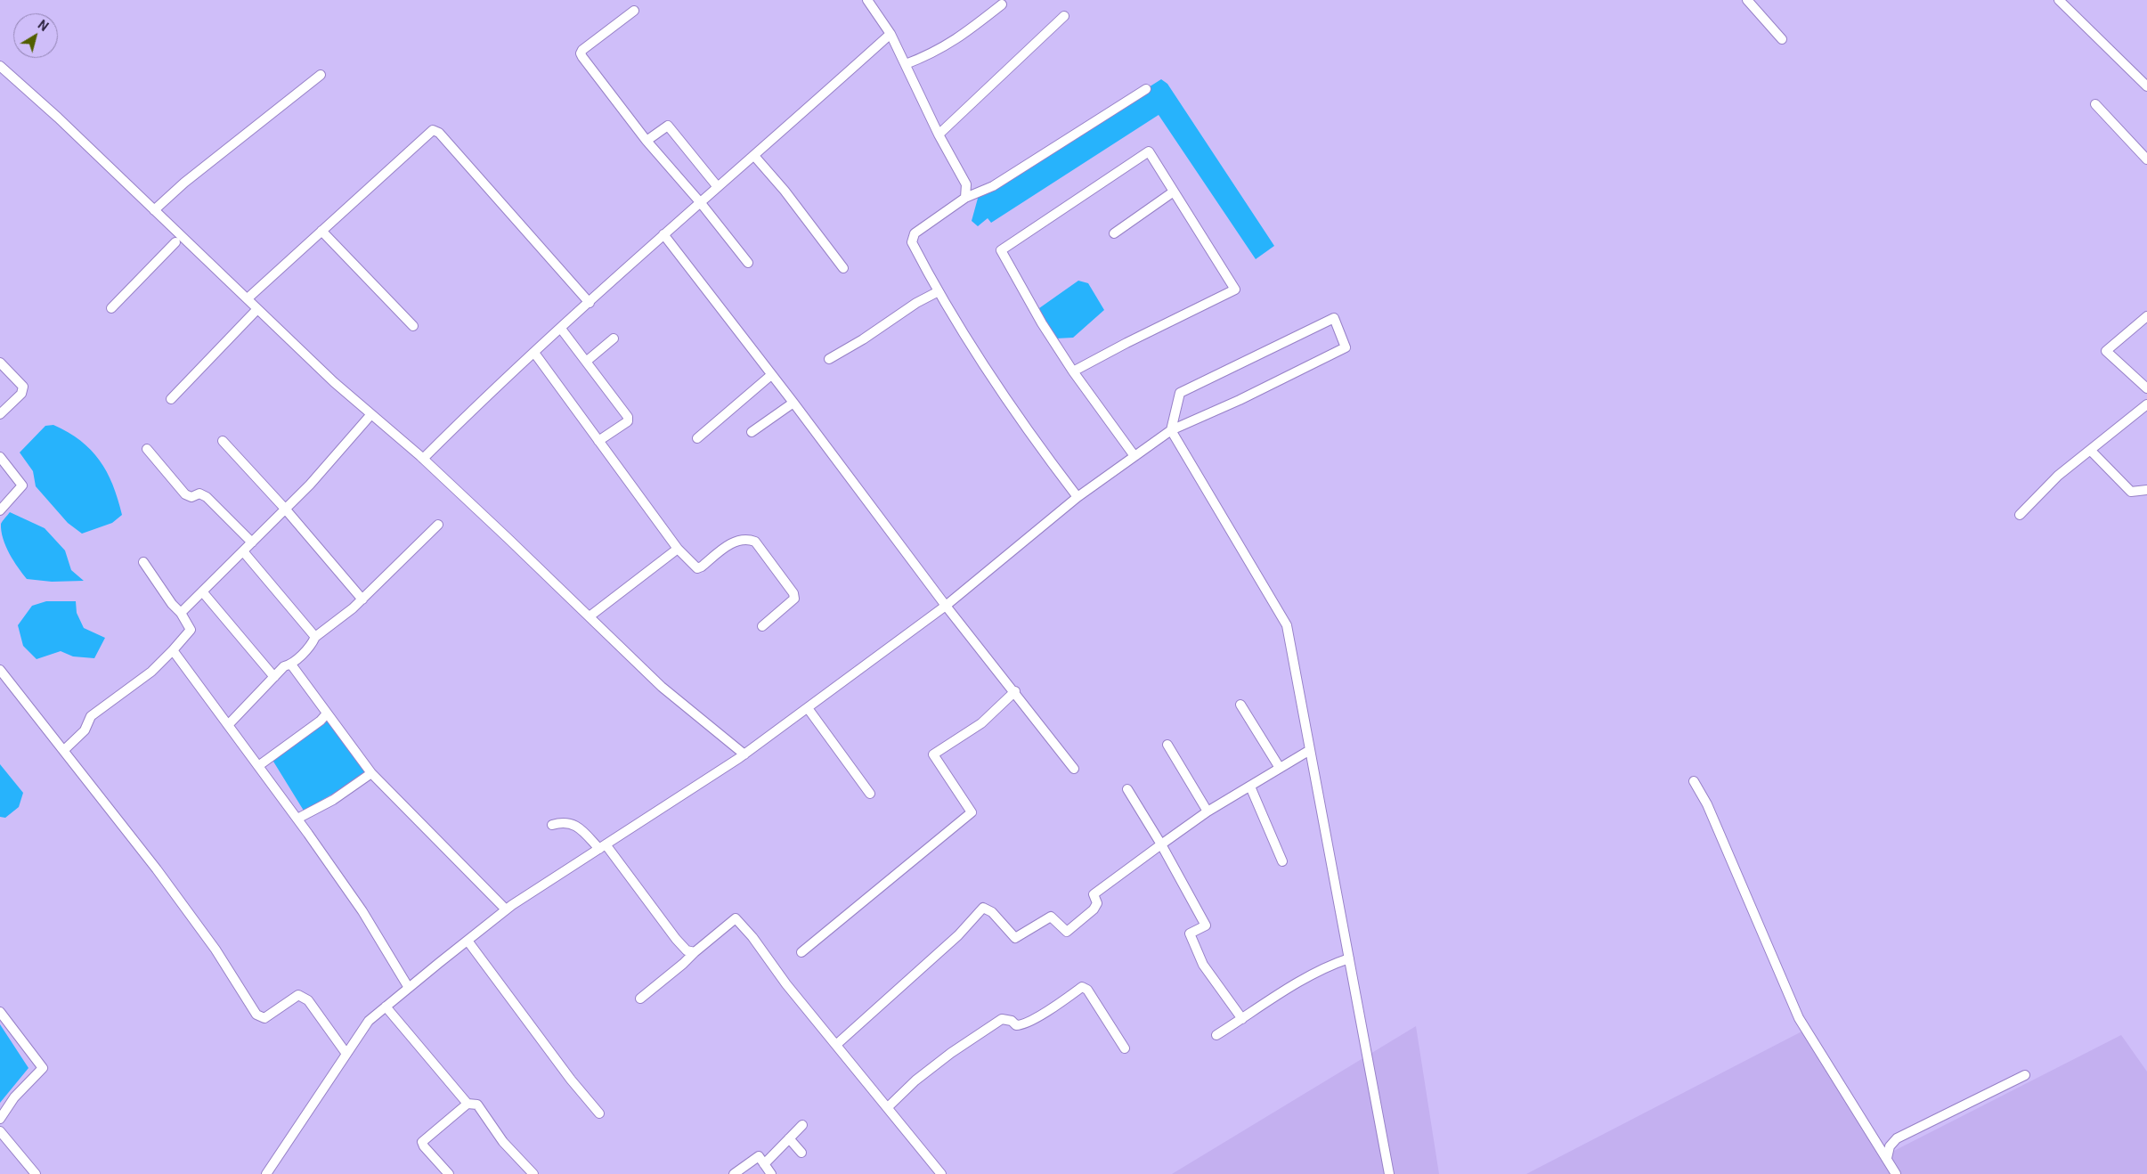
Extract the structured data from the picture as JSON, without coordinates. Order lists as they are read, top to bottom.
{
  "north": "top right"
}
